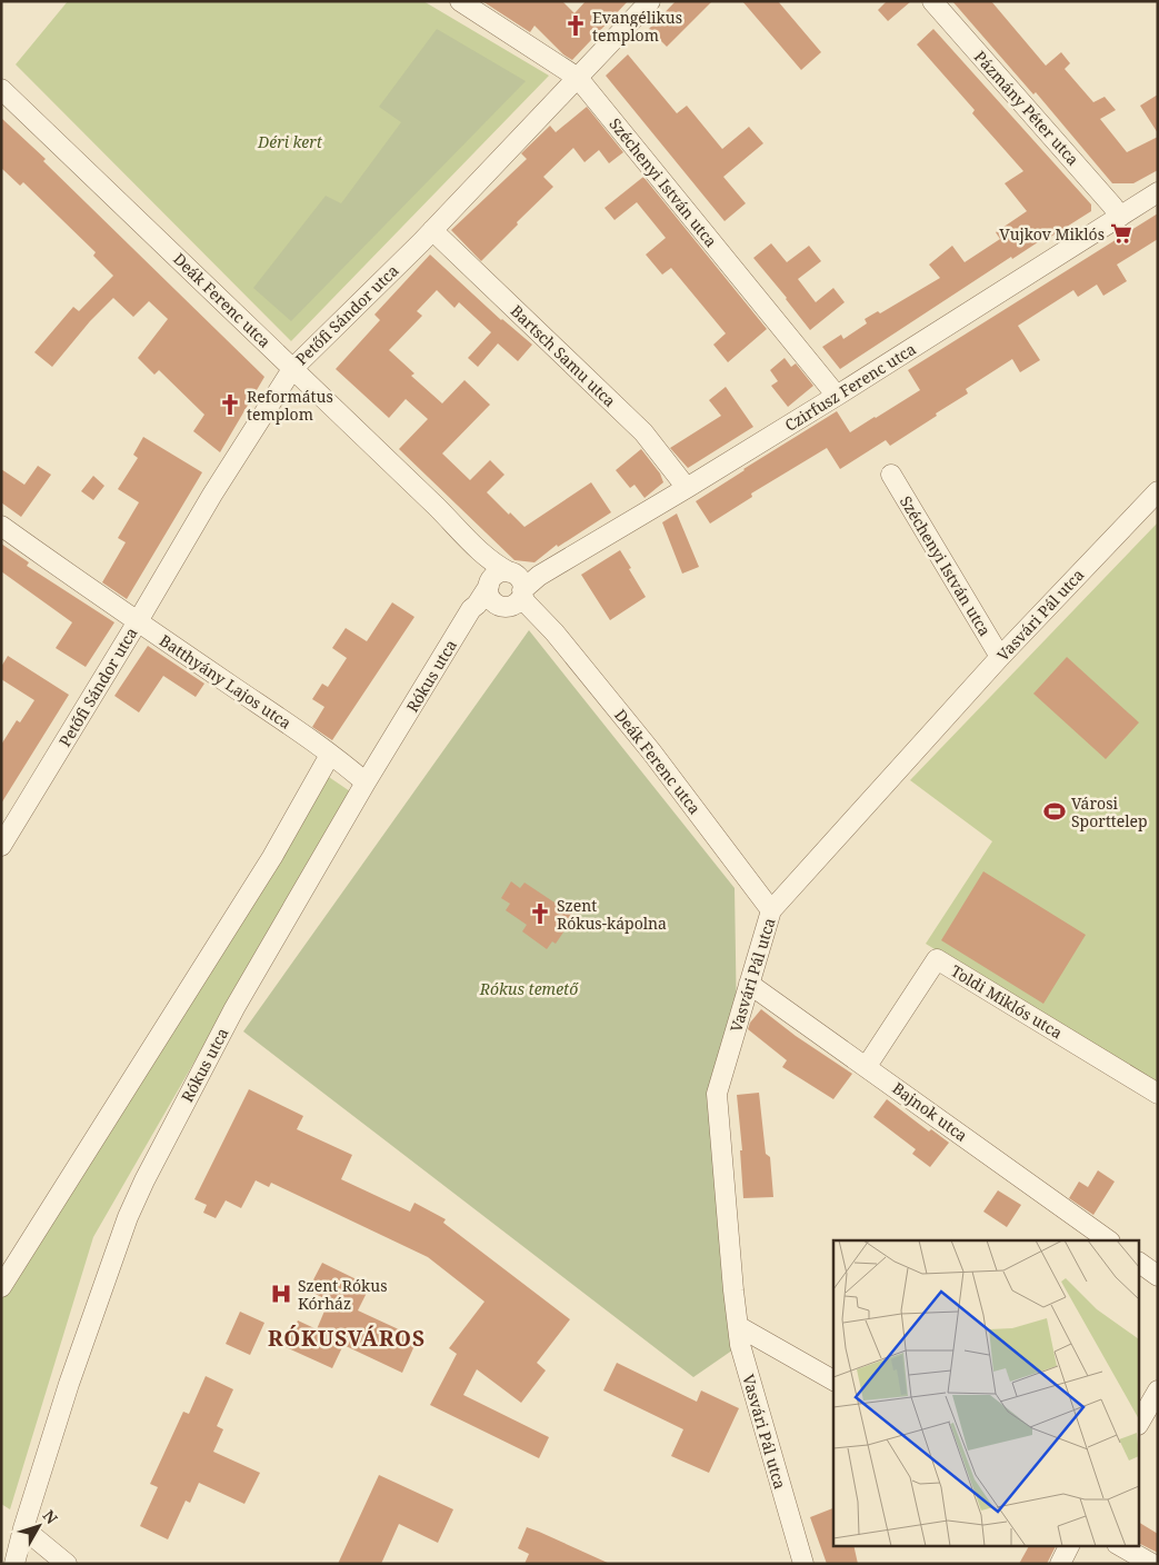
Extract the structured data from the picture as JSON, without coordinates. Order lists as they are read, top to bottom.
{
  "streets": {
    "street": [
      "Pázmány Péter utca",
      "Széchenyi István utca",
      "Deák Ferenc utca",
      "Petőfi Sándor utca",
      "Bartsch Samu utca",
      "Czirfusz Ferenc utca",
      "Vasvári Pál utca",
      "Rókus utca",
      "Batthyány Lajos utca",
      "Toldi Miklós utca",
      "Bajnok utca"
    ]
  },
  "crossings": [
    ["Pázmány Péter utca", "Czirfusz Ferenc utca"],
    ["Széchenyi István utca", "Petőfi Sándor utca"],
    ["Széchenyi István utca", "Czirfusz Ferenc utca"],
    ["Széchenyi István utca", "Vasvári Pál utca"],
    ["Deák Ferenc utca", "Petőfi Sándor utca"],
    ["Deák Ferenc utca", "Czirfusz Ferenc utca"],
    ["Deák Ferenc utca", "Vasvári Pál utca"],
    ["Petőfi Sándor utca", "Bartsch Samu utca"],
    ["Petőfi Sándor utca", "Batthyány Lajos utca"],
    ["Bartsch Samu utca", "Czirfusz Ferenc utca"],
    ["Vasvári Pál utca", "Bajnok utca"],
    ["Rókus utca", "Batthyány Lajos utca"],
    ["Toldi Miklós utca", "Bajnok utca"]
  ],
  "districts": ["RÓKUSVÁROS"],
  "parks": ["Déri kert", "Rókus temető"],
  "places": {
    "church": ["Evangélikus templom", "Református templom", "Szent Rókus-kápolna"],
    "supermarket": ["Vujkov Miklós"],
    "sports": ["Városi Sporttelep"],
    "hospital": ["Szent Rókus Kórház"]
  },
  "north": "top right"
}
